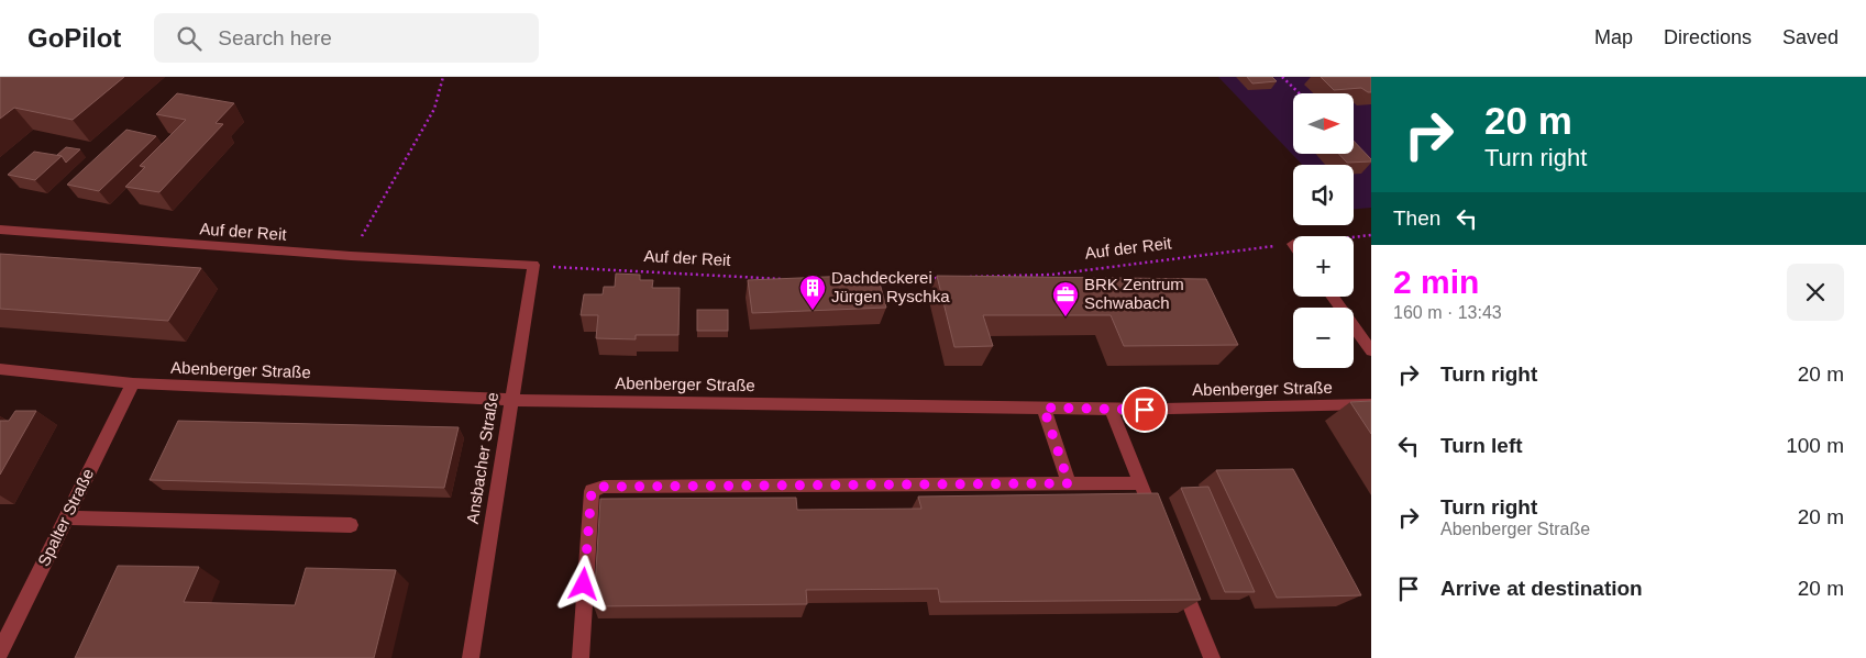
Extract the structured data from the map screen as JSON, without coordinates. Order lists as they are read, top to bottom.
{
  "streets": {
    "street": [
      "Auf der Reit",
      "Abenberger Straße",
      "Ansbacher Straße",
      "Spalter Straße"
    ]
  },
  "crossings": [
    ["Auf der Reit", "Ansbacher Straße"],
    ["Abenberger Straße", "Ansbacher Straße"],
    ["Abenberger Straße", "Spalter Straße"]
  ],
  "places": {
    "building": ["Dachdeckerei Jürgen Ryschka"],
    "office": ["BRK Zentrum Schwabach"]
  },
  "north": "right",
  "page": {
    "header": "GoPilot",
    "search": "Search here",
    "nav": ["Map", "Directions", "Saved"],
    "turn": ["20 m", "Turn right"],
    "map_buttons": ["+", "−"],
    "then": "Then",
    "heading": ["2 min", "160 m · 13:43"],
    "list": [
      {
        "name": "Turn right",
        "value": "20 m"
      },
      {
        "name": "Turn left",
        "value": "100 m"
      },
      {
        "name": "Turn right",
        "note": "Abenberger Straße",
        "value": "20 m"
      },
      {
        "name": "Arrive at destination",
        "value": "20 m"
      }
    ]
  }
}
